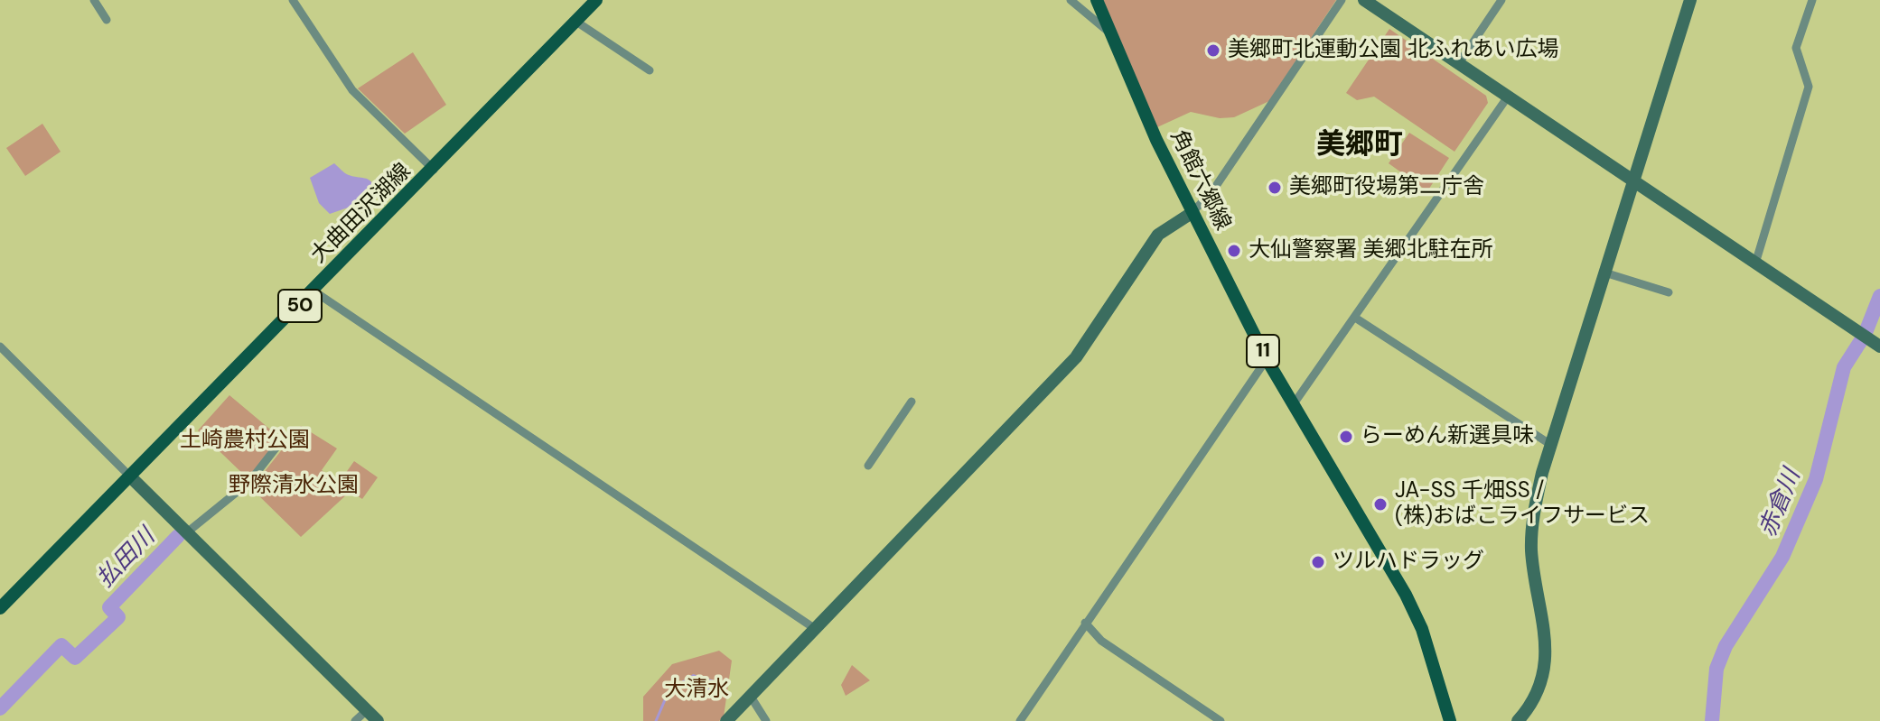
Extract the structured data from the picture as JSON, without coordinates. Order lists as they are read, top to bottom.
{
  "streets": {
    "main road": [
      "角館六郷線",
      "大曲田沢湖線",
      "50",
      "11"
    ]
  },
  "districts": ["美郷町"],
  "water": ["赤倉川", "払田川"],
  "parks": ["土崎農村公園", "野際清水公園", "大清水"],
  "places": [
    "美郷町北運動公園 北ふれあい広場",
    "美郷町役場第二庁舎",
    "大仙警察署 美郷北駐在所",
    "らーめん新選具味",
    "JA-SS 千畑SS / (株)おばこライフサービス",
    "ツルハドラッグ"
  ]
}
